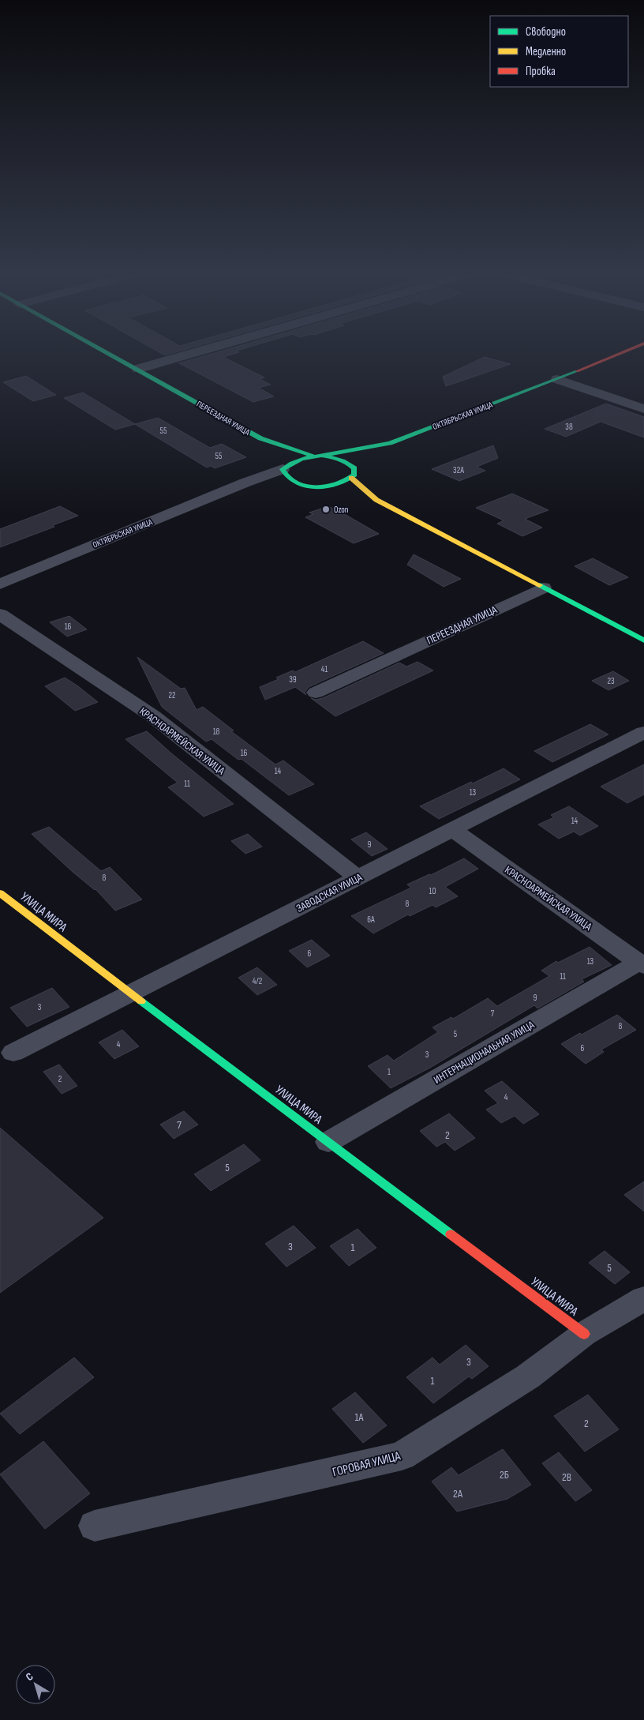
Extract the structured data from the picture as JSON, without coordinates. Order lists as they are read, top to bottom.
{
  "streets": {
    "main road": ["ОКТЯБРЬСКАЯ УЛИЦА", "ПЕРЕЕЗДНАЯ УЛИЦА", "УЛИЦА МИРА"],
    "street": [
      "КРАСНОАРМЕЙСКАЯ УЛИЦА",
      "ЗАВОДСКАЯ УЛИЦА",
      "ИНТЕРНАЦИОНАЛЬНАЯ УЛИЦА",
      "ГОРОВАЯ УЛИЦА"
    ]
  },
  "crossings": [
    ["ОКТЯБРЬСКАЯ УЛИЦА", "ПЕРЕЕЗДНАЯ УЛИЦА"],
    ["КРАСНОАРМЕЙСКАЯ УЛИЦА", "ЗАВОДСКАЯ УЛИЦА"],
    ["КРАСНОАРМЕЙСКАЯ УЛИЦА", "ИНТЕРНАЦИОНАЛЬНАЯ УЛИЦА"],
    ["ЗАВОДСКАЯ УЛИЦА", "УЛИЦА МИРА"],
    ["УЛИЦА МИРА", "ИНТЕРНАЦИОНАЛЬНАЯ УЛИЦА"],
    ["УЛИЦА МИРА", "ГОРОВАЯ УЛИЦА"]
  ],
  "places": ["Ozon"],
  "house_numbers": [
    "38",
    "55",
    "55",
    "32А",
    "16",
    "41",
    "39",
    "23",
    "22",
    "18",
    "16",
    "14",
    "11",
    "13",
    "14",
    "9",
    "8",
    "10",
    "8",
    "6А",
    "6",
    "13",
    "11",
    "4/2",
    "9",
    "3",
    "7",
    "8",
    "5",
    "4",
    "6",
    "3",
    "1",
    "2",
    "4",
    "7",
    "2",
    "5",
    "3",
    "1",
    "5",
    "3",
    "1",
    "1А",
    "2",
    "2Б",
    "2В",
    "2А"
  ],
  "legend": ["Свободно", "Медленно", "Пробка"],
  "north": "top left"
}
